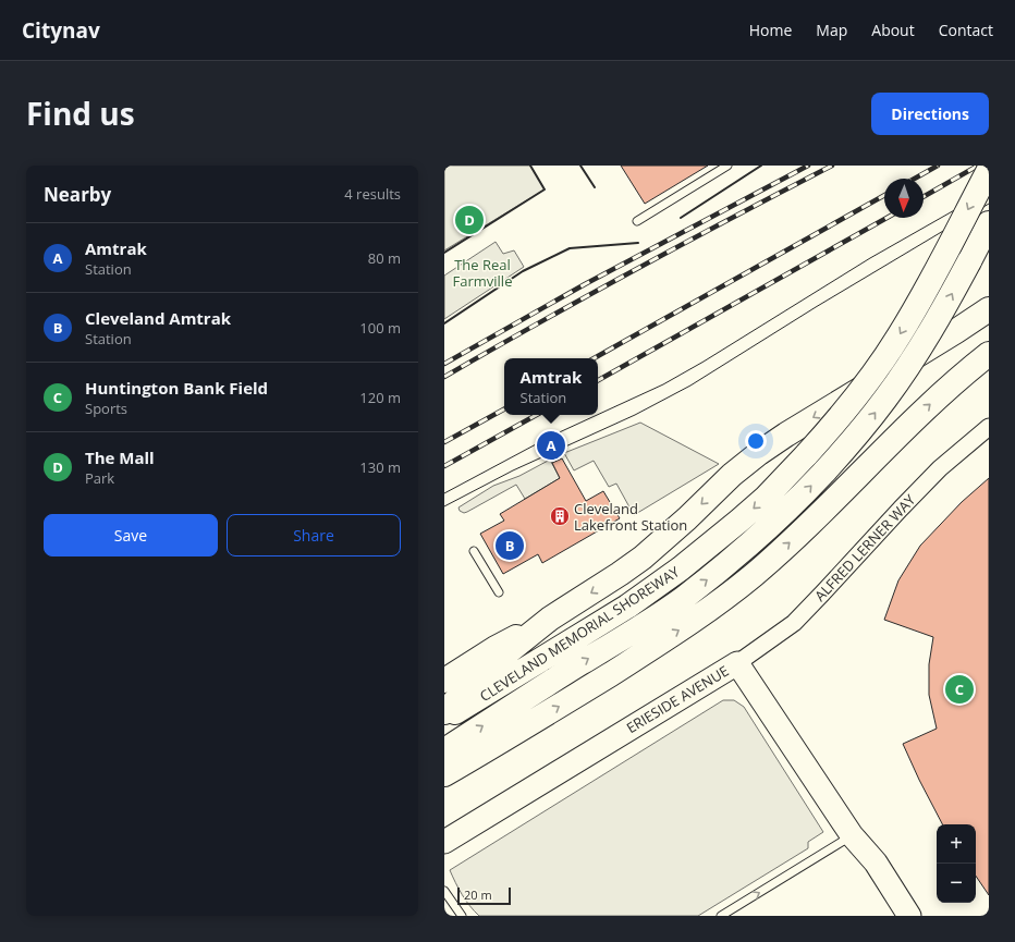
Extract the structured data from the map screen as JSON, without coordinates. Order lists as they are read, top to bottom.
{
  "streets": {
    "main road": ["CLEVELAND MEMORIAL SHOREWAY"],
    "street": ["ALFRED LERNER WAY", "ERIESIDE AVENUE"]
  },
  "crossings": [
    ["ALFRED LERNER WAY", "ERIESIDE AVENUE"]
  ],
  "parks": ["The Real Farmville"],
  "places": {
    "building": ["Cleveland Lakefront Station"]
  },
  "scale_bar": "20 m",
  "north": "bottom",
  "page": {
    "header": "Citynav",
    "nav": [
      "Home",
      "Map",
      "About",
      "Contact"
    ],
    "title": "Find us",
    "buttons": [
      "Directions",
      ["Save", "Share"]
    ],
    "heading": ["Nearby", "4 results"],
    "pins": [
      "D",
      "A",
      "B",
      "C"
    ],
    "list": [
      {
        "mark": "A",
        "name": "Amtrak",
        "note": "Station",
        "value": "80 m"
      },
      {
        "mark": "B",
        "name": "Cleveland Amtrak",
        "note": "Station",
        "value": "100 m"
      },
      {
        "mark": "C",
        "name": "Huntington Bank Field",
        "note": "Sports",
        "value": "120 m"
      },
      {
        "mark": "D",
        "name": "The Mall",
        "note": "Park",
        "value": "130 m"
      }
    ],
    "popup": ["Amtrak", "Station"],
    "map_buttons": ["+", "−"],
    "scale": "20 m"
  }
}
